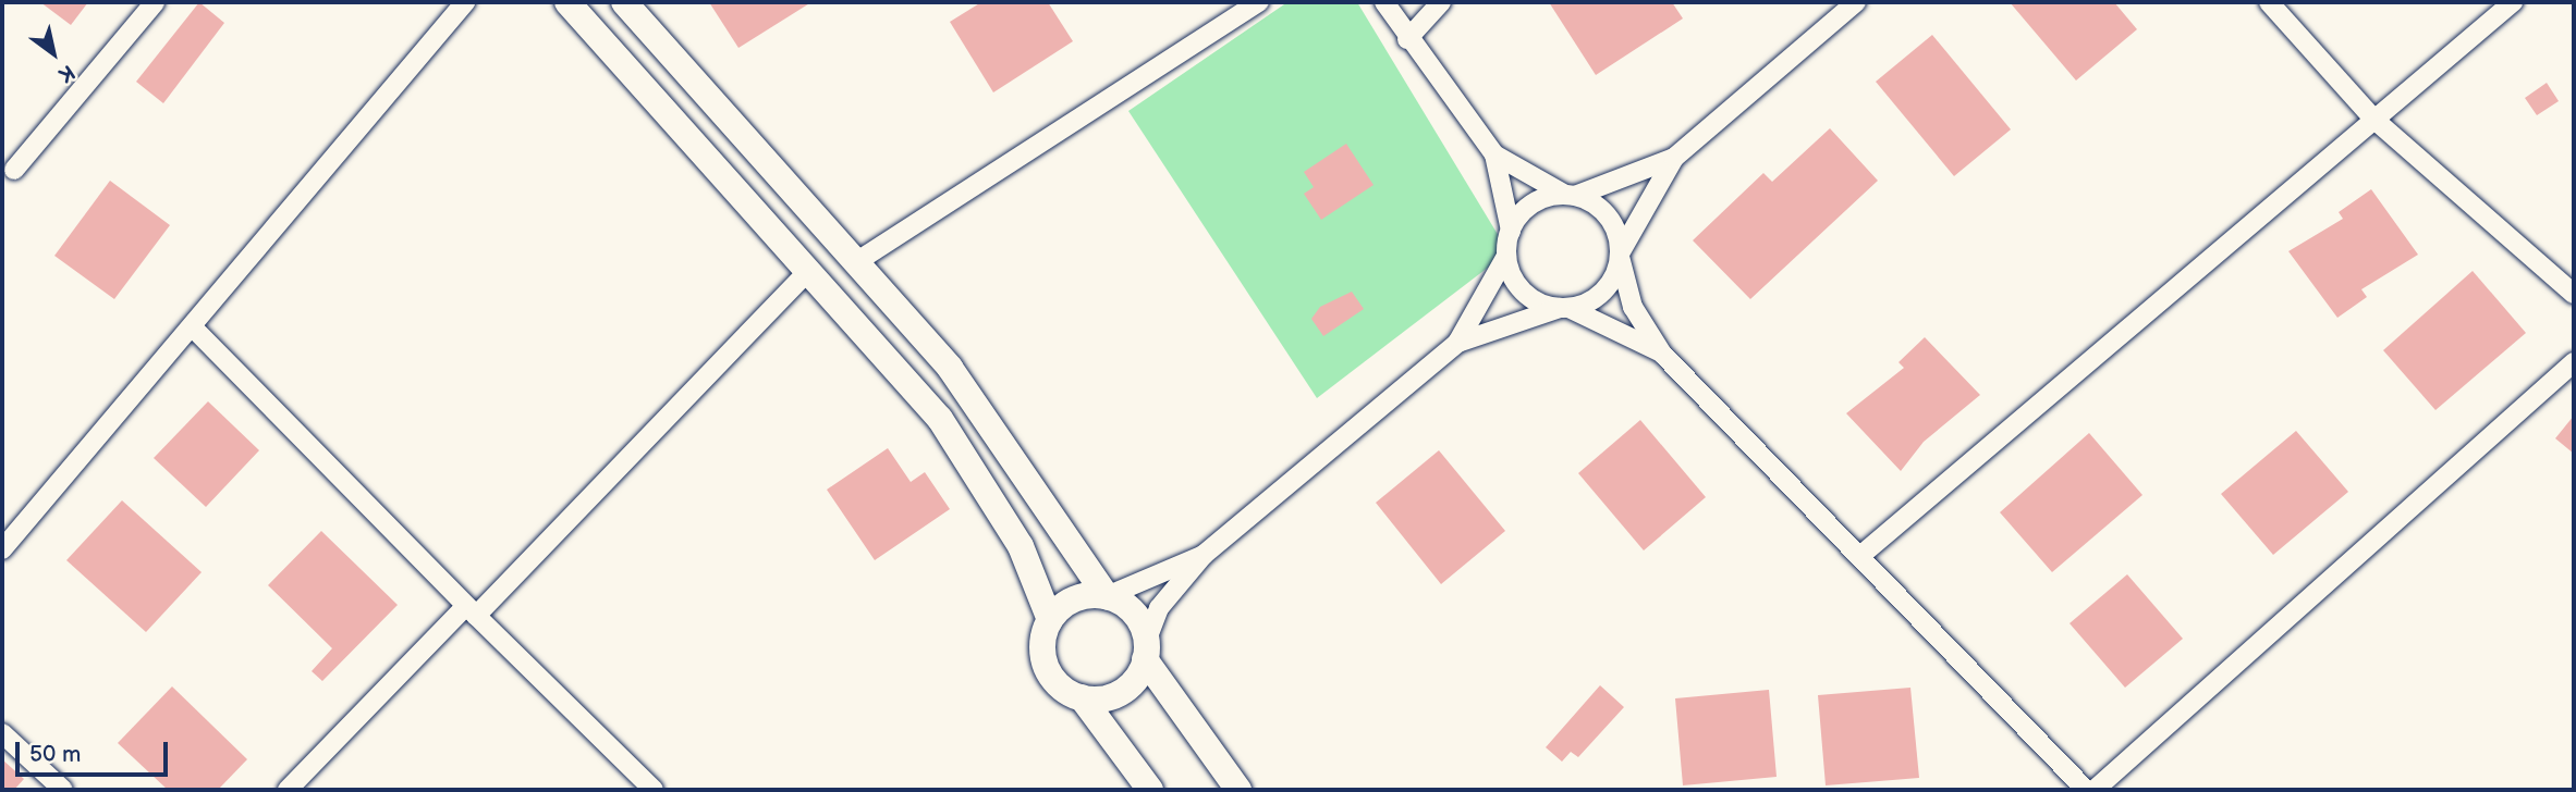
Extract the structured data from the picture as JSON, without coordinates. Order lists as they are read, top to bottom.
{
  "scale_bar": "50 m",
  "north": "bottom right"
}
